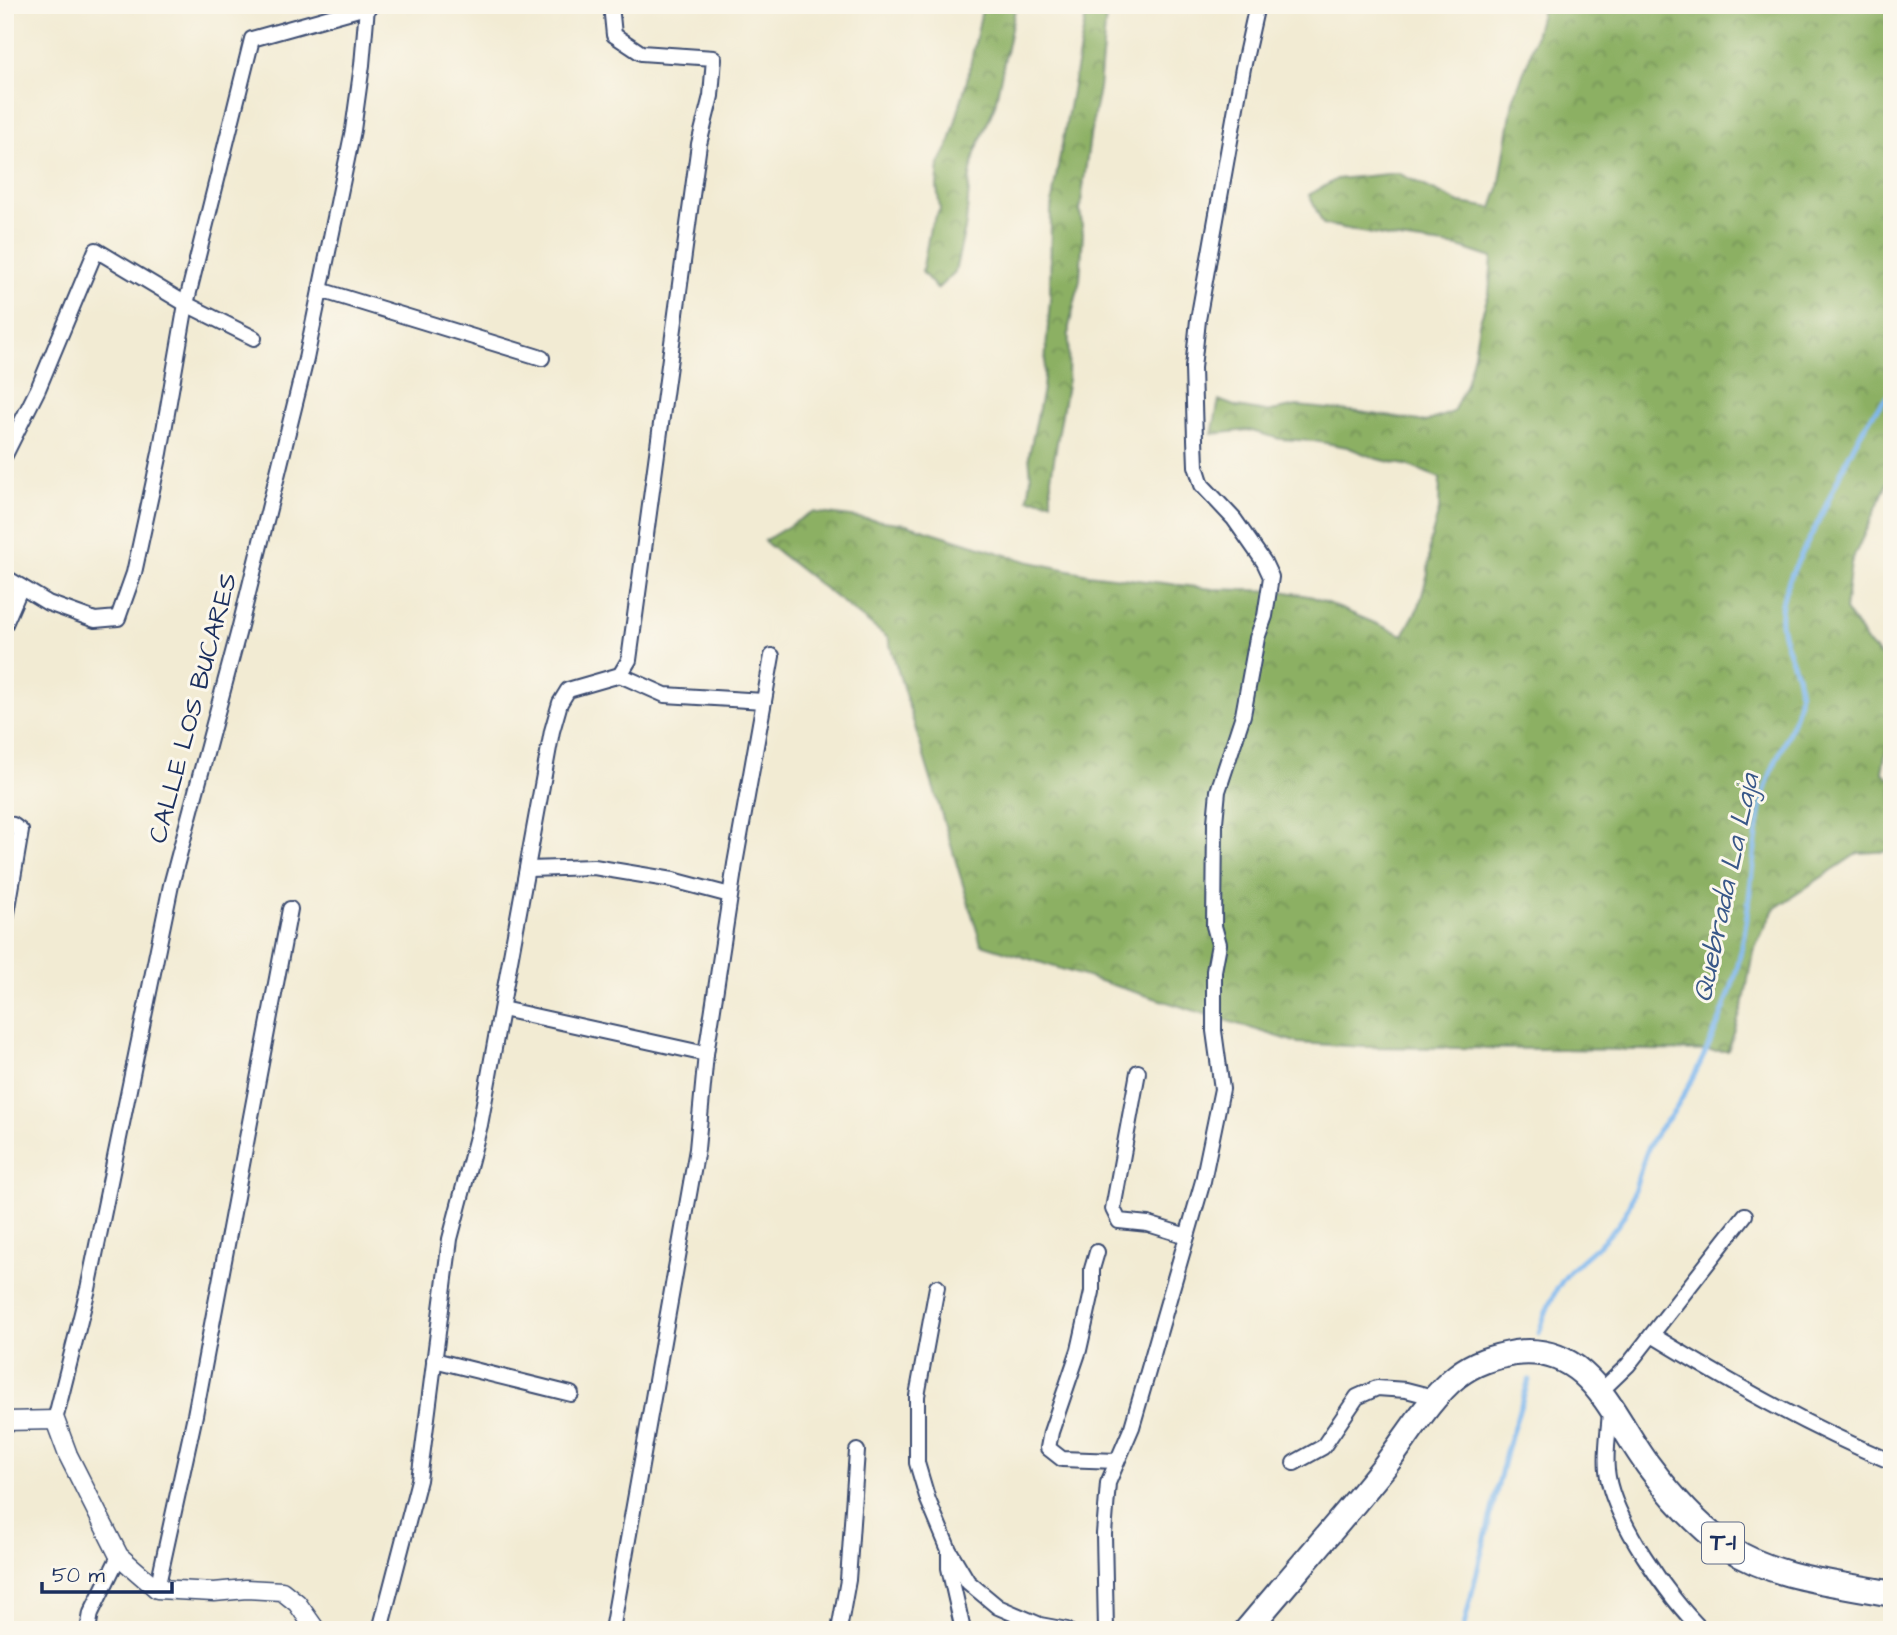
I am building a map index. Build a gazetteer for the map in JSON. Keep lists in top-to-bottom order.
{
  "streets": {
    "highway": ["T-1"],
    "street": ["CALLE LOS BUCARES"]
  },
  "water": ["Quebrada La Laja"],
  "scale_bar": "50 m"
}
